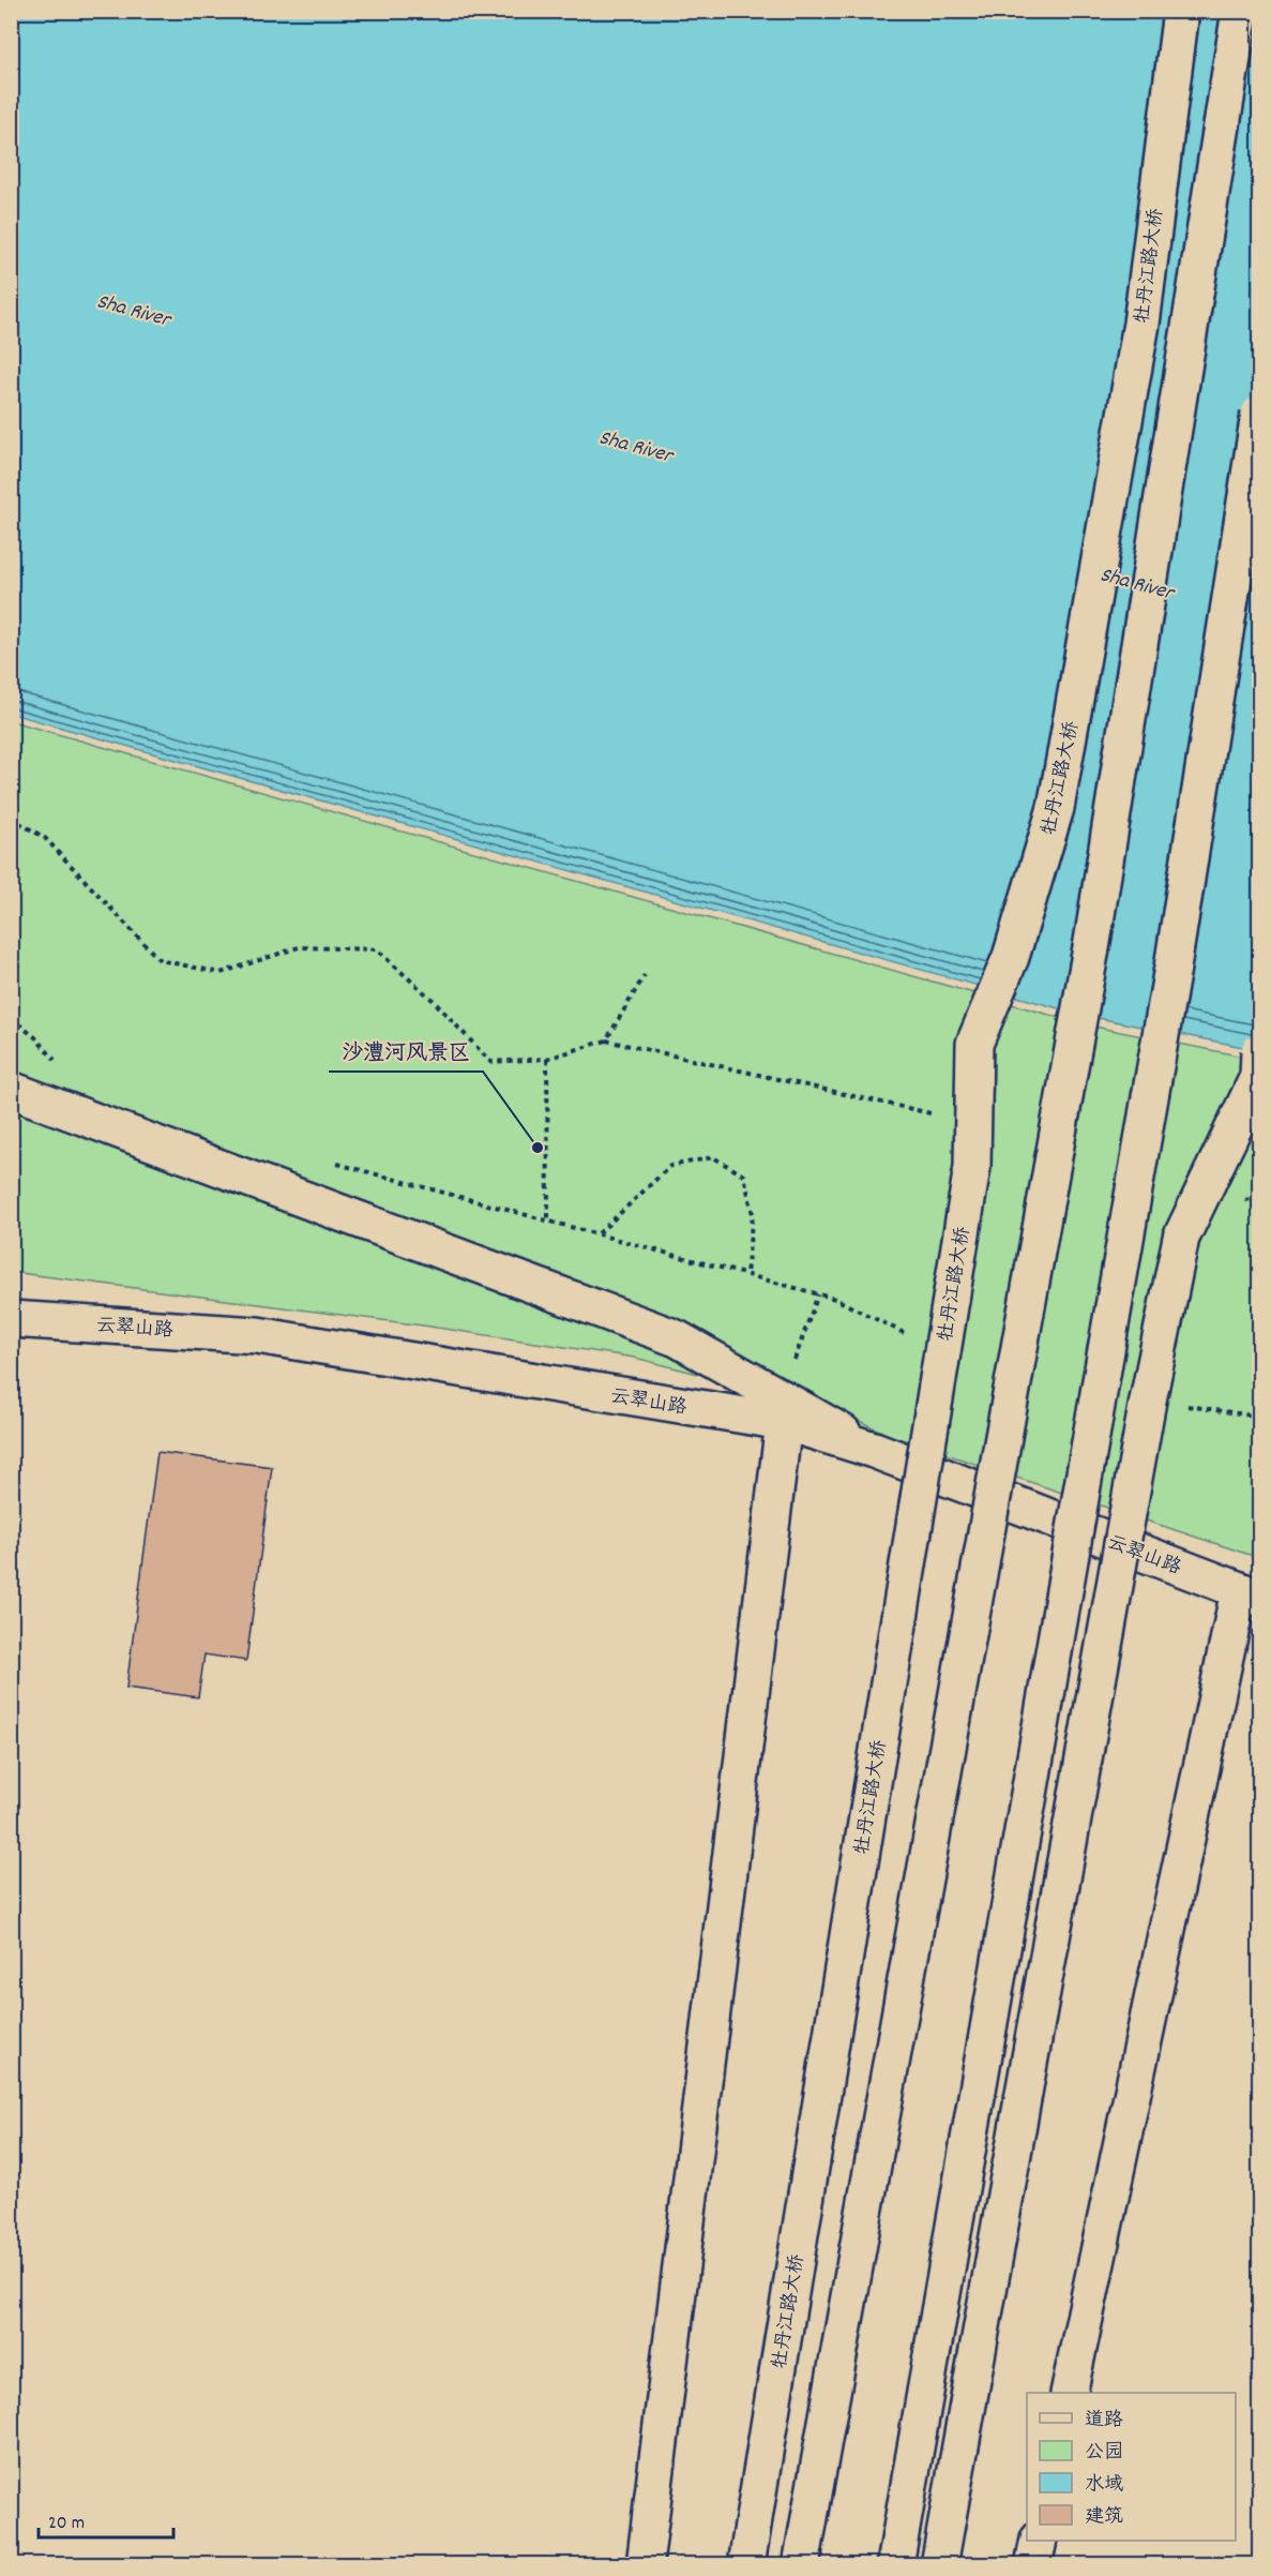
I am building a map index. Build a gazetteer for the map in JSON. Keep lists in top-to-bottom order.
{
  "streets": {
    "street": ["牡丹江路大桥", "云翠山路"]
  },
  "water": ["Sha River"],
  "places": ["沙澧河风景区"],
  "legend": [
    "道路",
    "公园",
    "水域",
    "建筑"
  ],
  "scale_bar": "20 m"
}
